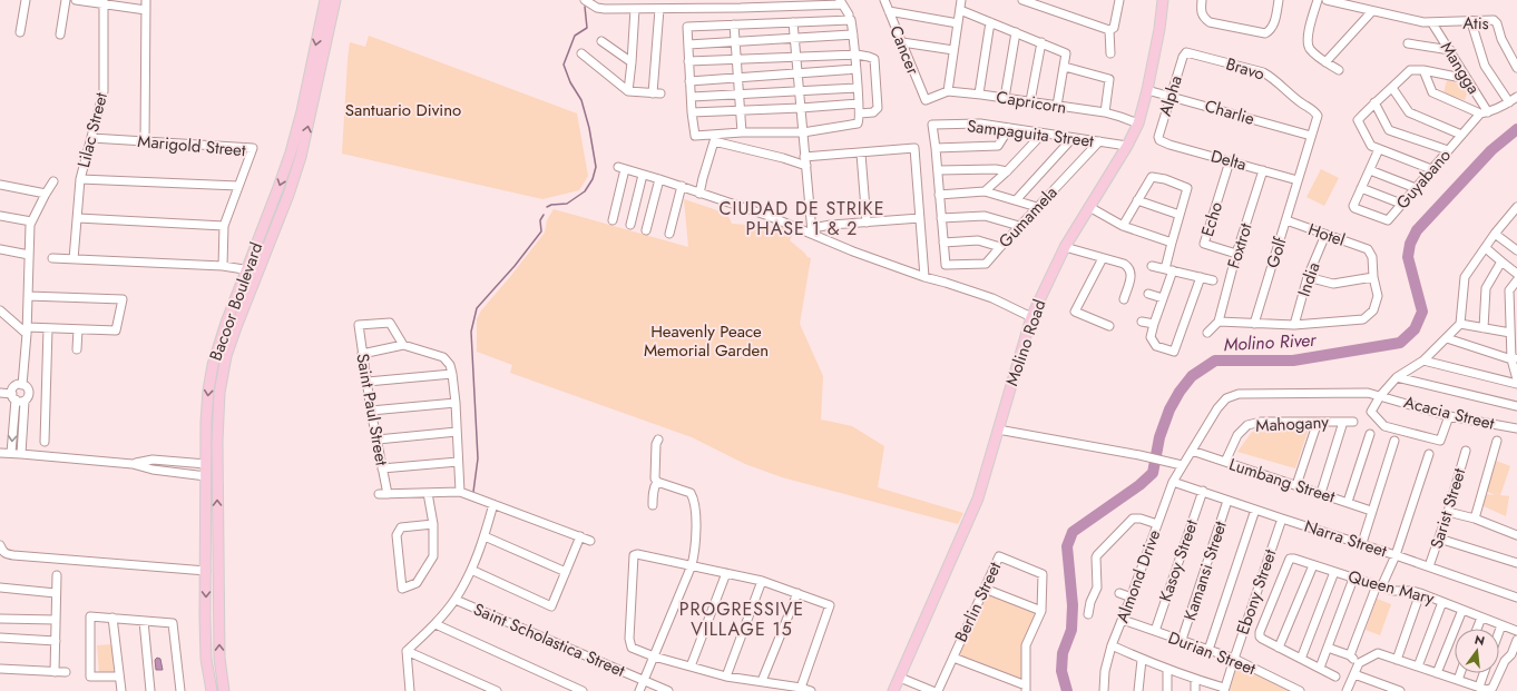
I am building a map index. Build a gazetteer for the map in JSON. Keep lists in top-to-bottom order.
{
  "streets": {
    "main road": ["Bacoor Boulevard", "Molino Road"],
    "street": [
      "Atis",
      "Cancer",
      "Mangga",
      "Bravo",
      "Alpha",
      "Capricorn",
      "Charlie",
      "Lilac Street",
      "Sampaguita Street",
      "Marigold Street",
      "Delta",
      "Guyabano",
      "Gumamela",
      "Echo",
      "Hotel",
      "Foxtrot",
      "Golf",
      "India",
      "Saint Paul Street",
      "Acacia Street",
      "Mahogany",
      "Lumbang Street",
      "Sarist Street",
      "Narra Street",
      "Kasoy Street",
      "Kamansi Street",
      "Almond Drive",
      "Queen Mary",
      "Ebony Street",
      "Berlin Street",
      "Saint Scholastica Street",
      "Durian Street"
    ]
  },
  "crossings": [
    ["Atis", "Mangga"],
    ["Cancer", "Capricorn"],
    ["Mangga", "Guyabano"],
    ["Bravo", "Alpha"],
    ["Bravo", "Golf"],
    ["Alpha", "Charlie"],
    ["Alpha", "Delta"],
    ["Capricorn", "Molino Road"],
    ["Charlie", "Golf"],
    ["Charlie", "Molino Road"],
    ["Lilac Street", "Marigold Street"],
    ["Sampaguita Street", "Gumamela"],
    ["Sampaguita Street", "Molino Road"],
    ["Delta", "Echo"],
    ["Delta", "Foxtrot"],
    ["Delta", "Golf"],
    ["Echo", "Foxtrot"],
    ["Hotel", "Golf"],
    ["Hotel", "India"],
    ["Acacia Street", "Lumbang Street"],
    ["Acacia Street", "Almond Drive"],
    ["Mahogany", "Lumbang Street"],
    ["Lumbang Street", "Almond Drive"],
    ["Sarist Street", "Narra Street"],
    ["Narra Street", "Kasoy Street"],
    ["Narra Street", "Kamansi Street"],
    ["Narra Street", "Almond Drive"],
    ["Narra Street", "Ebony Street"],
    ["Kasoy Street", "Durian Street"],
    ["Kamansi Street", "Durian Street"],
    ["Almond Drive", "Durian Street"],
    ["Ebony Street", "Durian Street"]
  ],
  "districts": ["CIUDAD DE STRIKE PHASE 1 & 2", "PROGRESSIVE VILLAGE 15"],
  "water": ["Molino River"],
  "parks": ["Santuario Divino", "Heavenly Peace Memorial Garden"],
  "north": "top"
}
